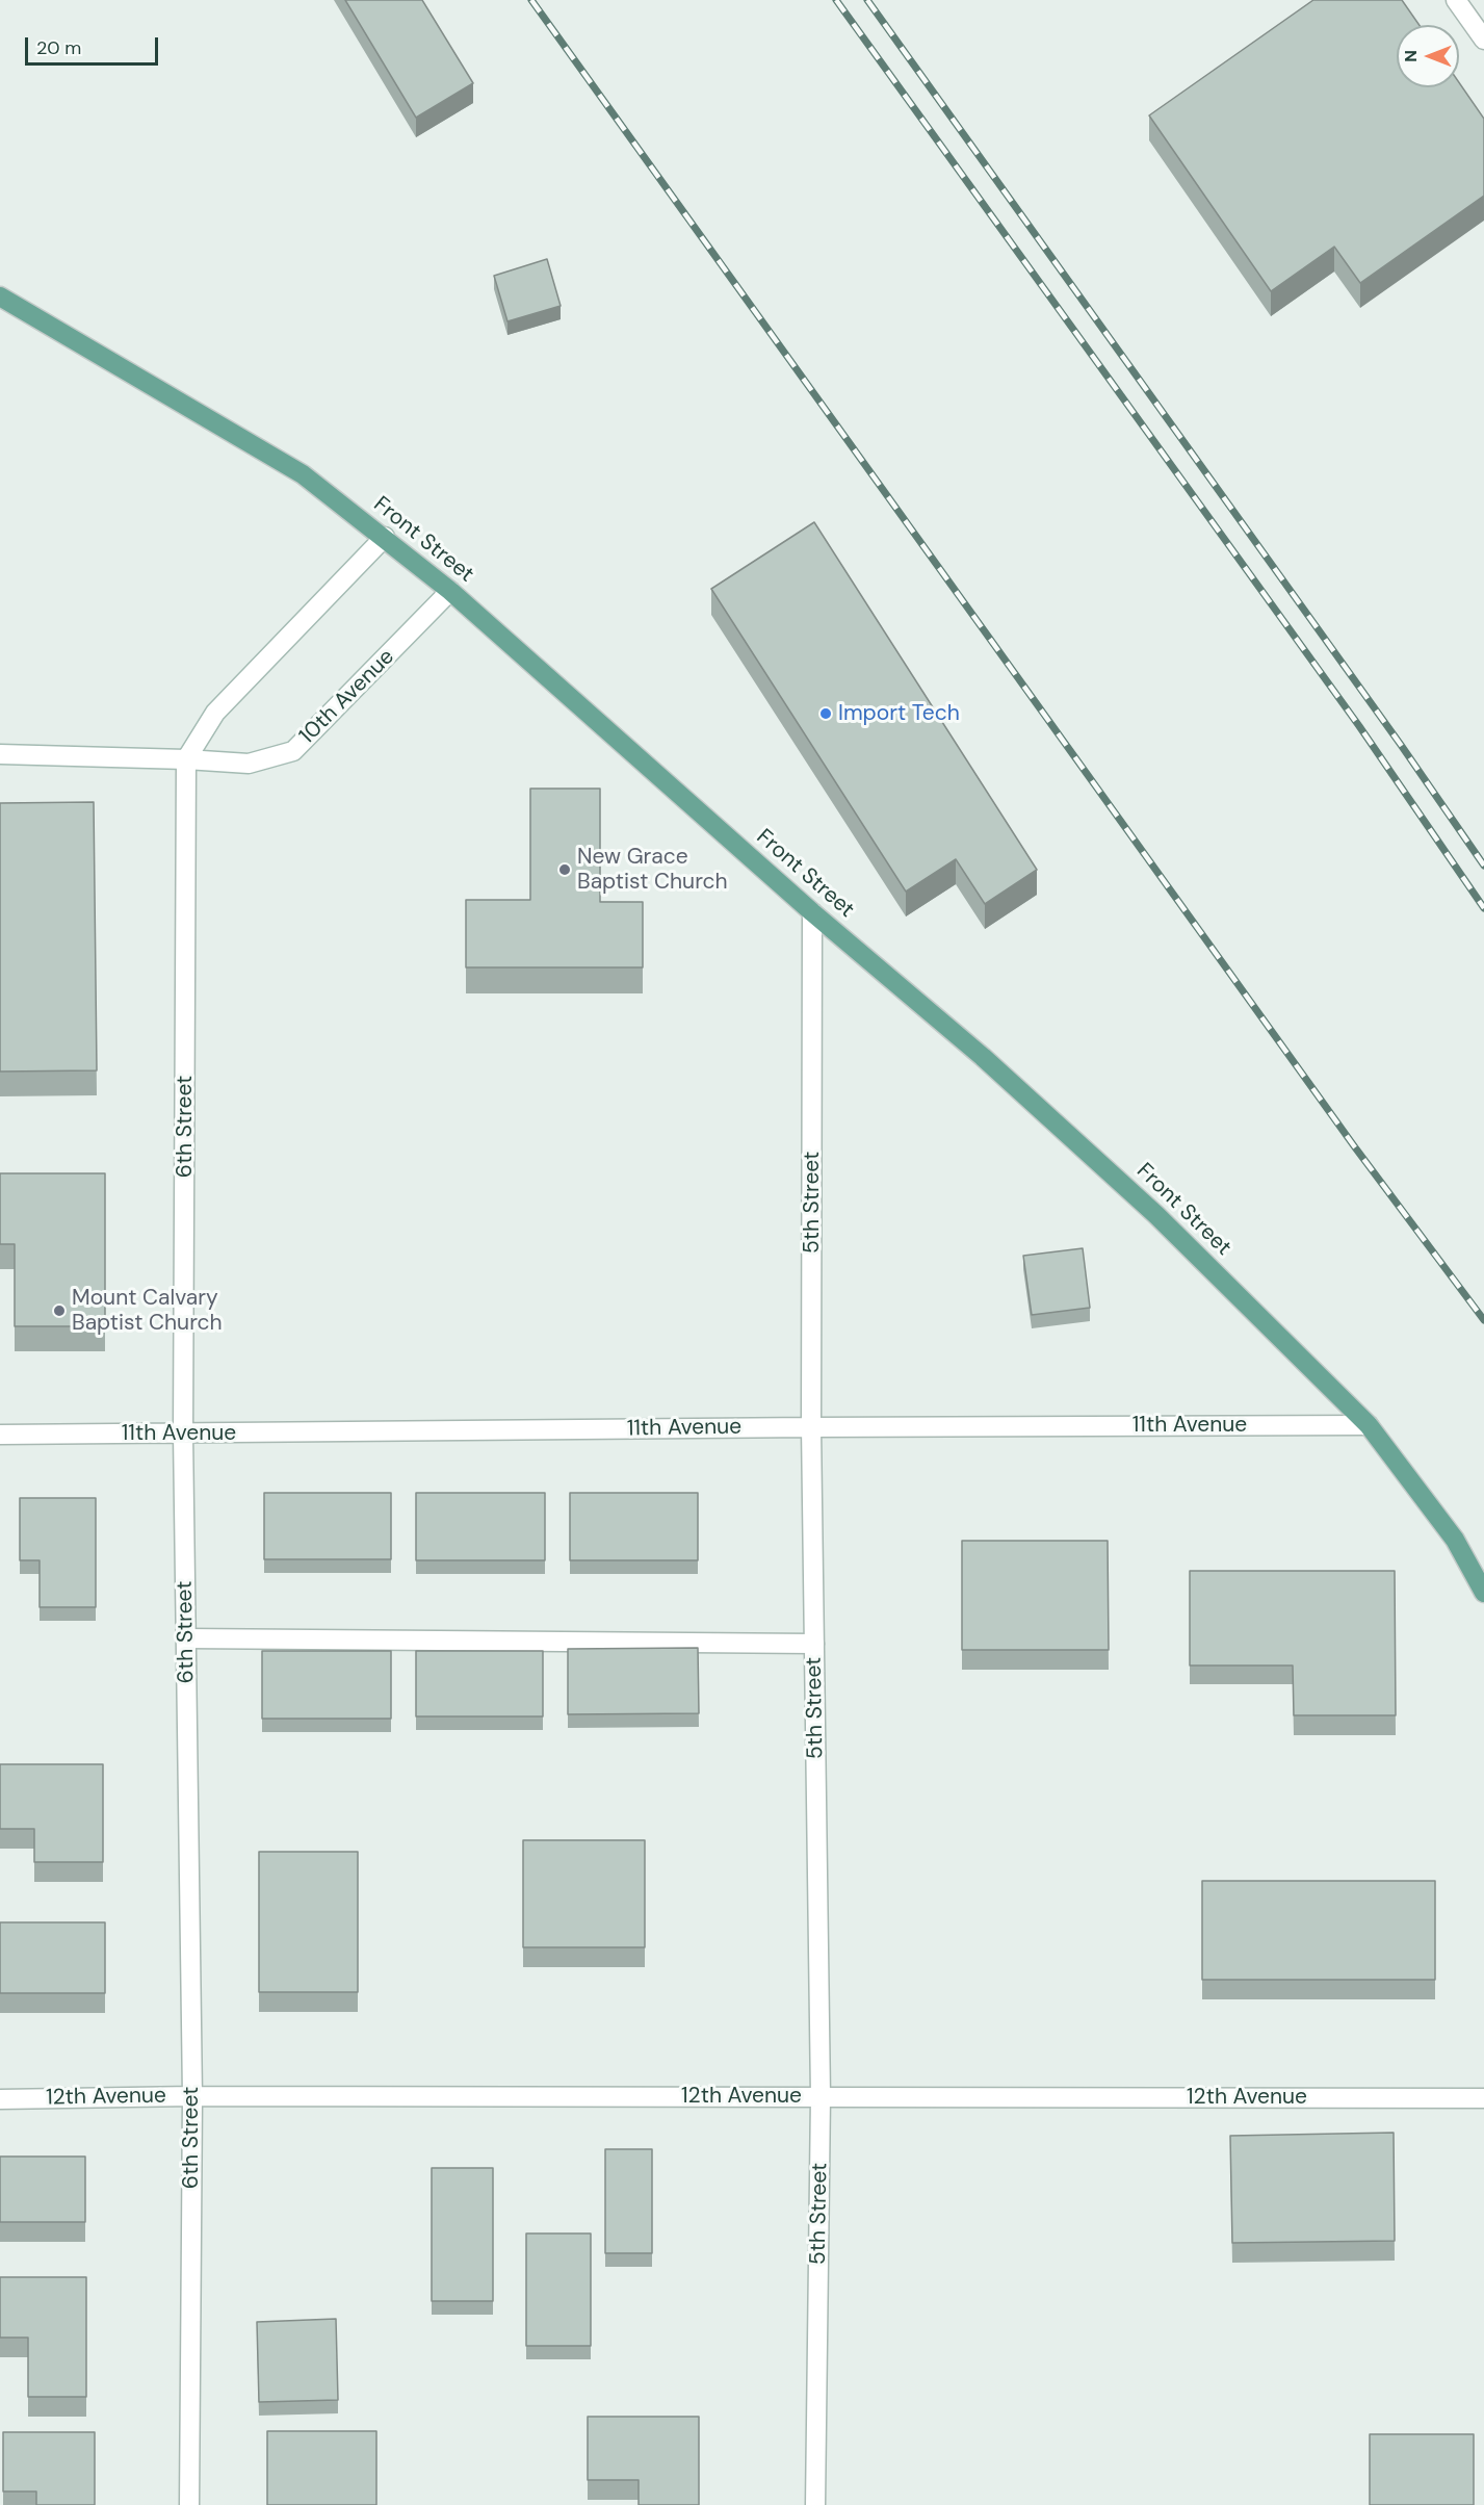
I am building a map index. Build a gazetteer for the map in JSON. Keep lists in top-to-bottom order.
{
  "streets": {
    "main road": ["Front Street"],
    "street": [
      "10th Avenue",
      "6th Street",
      "5th Street",
      "11th Avenue",
      "12th Avenue"
    ]
  },
  "crossings": [
    ["Front Street", "10th Avenue"],
    ["Front Street", "5th Street"],
    ["Front Street", "11th Avenue"],
    ["10th Avenue", "6th Street"],
    ["6th Street", "11th Avenue"],
    ["6th Street", "12th Avenue"],
    ["5th Street", "11th Avenue"],
    ["5th Street", "12th Avenue"]
  ],
  "places": ["Import Tech", "New Grace Baptist Church", "Mount Calvary Baptist Church"],
  "scale_bar": "20 m",
  "north": "left"
}
